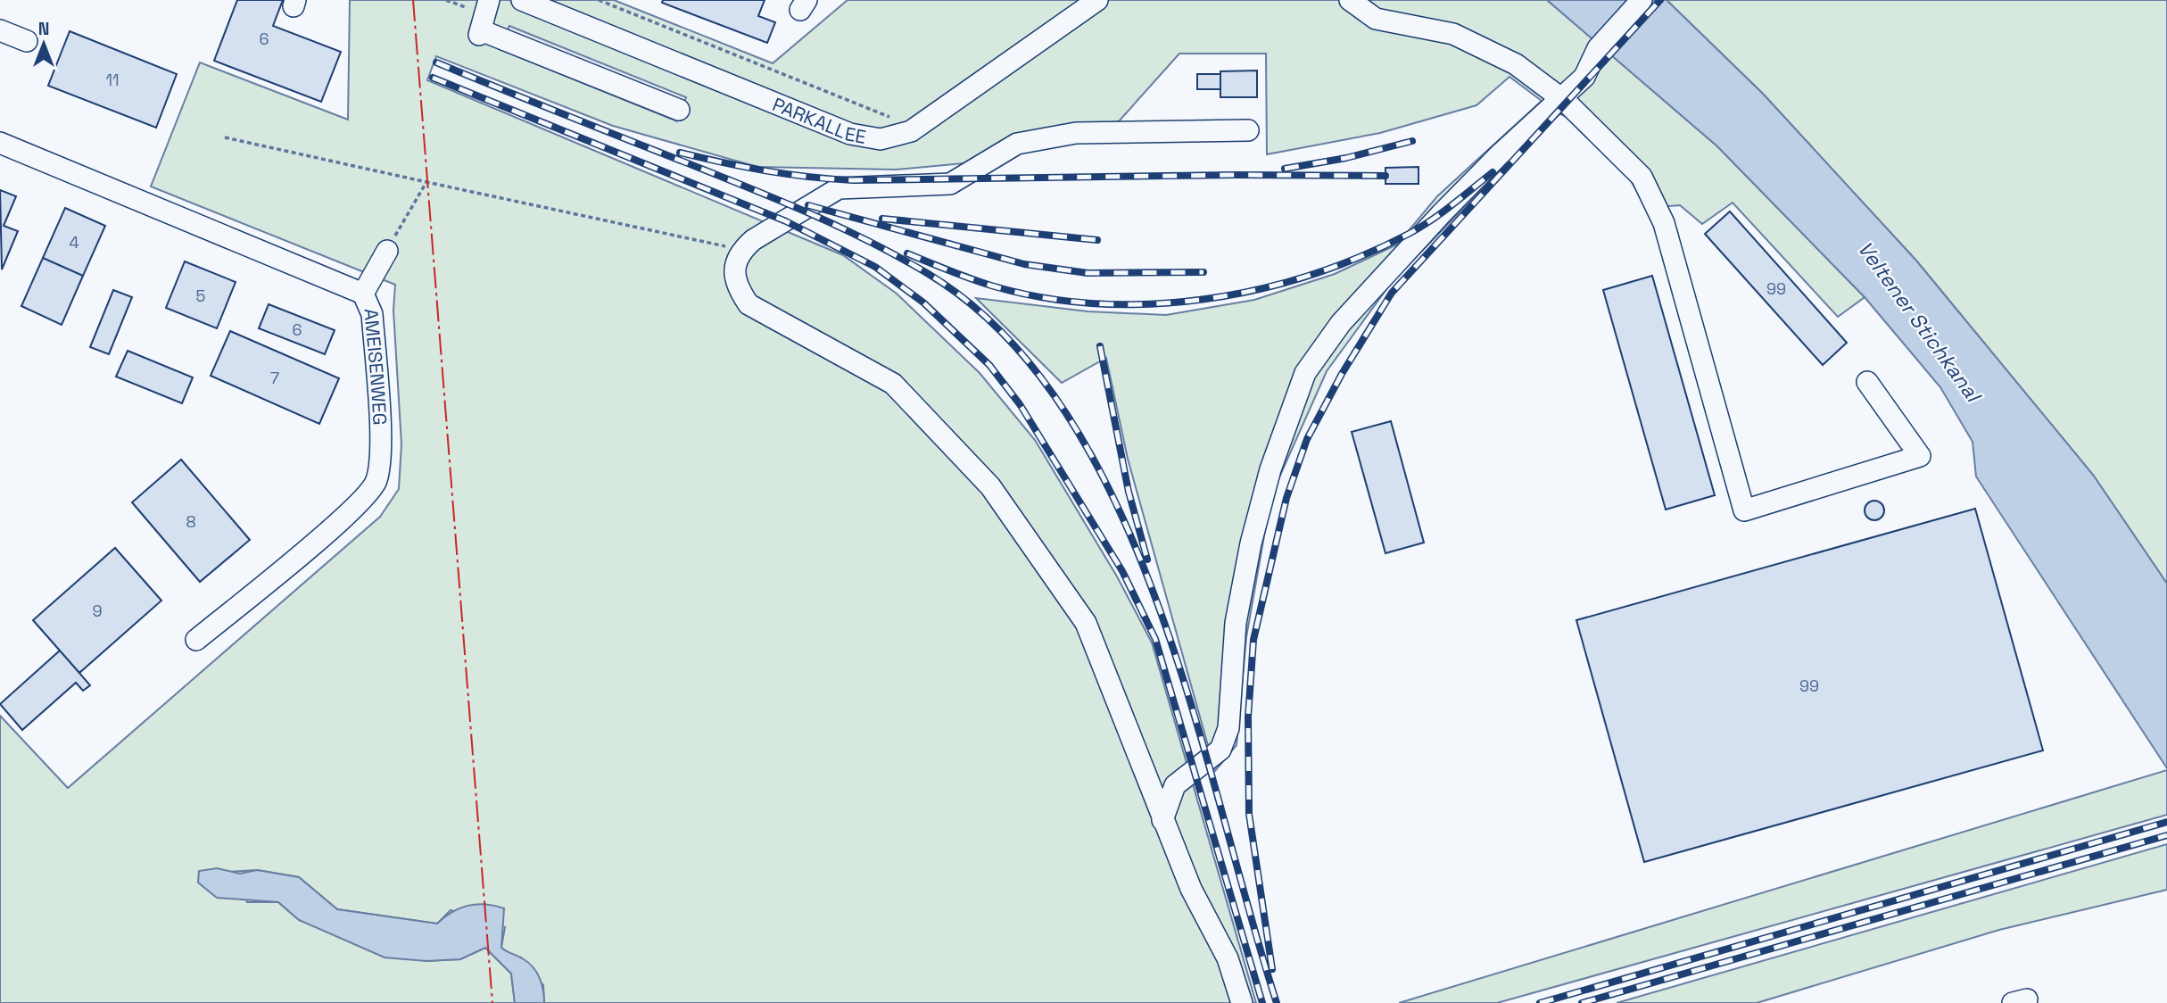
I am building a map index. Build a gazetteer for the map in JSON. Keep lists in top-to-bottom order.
{
  "streets": {
    "street": ["PARKALLEE", "AMEISENWEG"]
  },
  "water": ["Veltener Stichkanal"],
  "house_numbers": [
    "6",
    "11",
    "4",
    "99",
    "5",
    "6",
    "7",
    "8",
    "9",
    "99"
  ],
  "north": "top"
}
